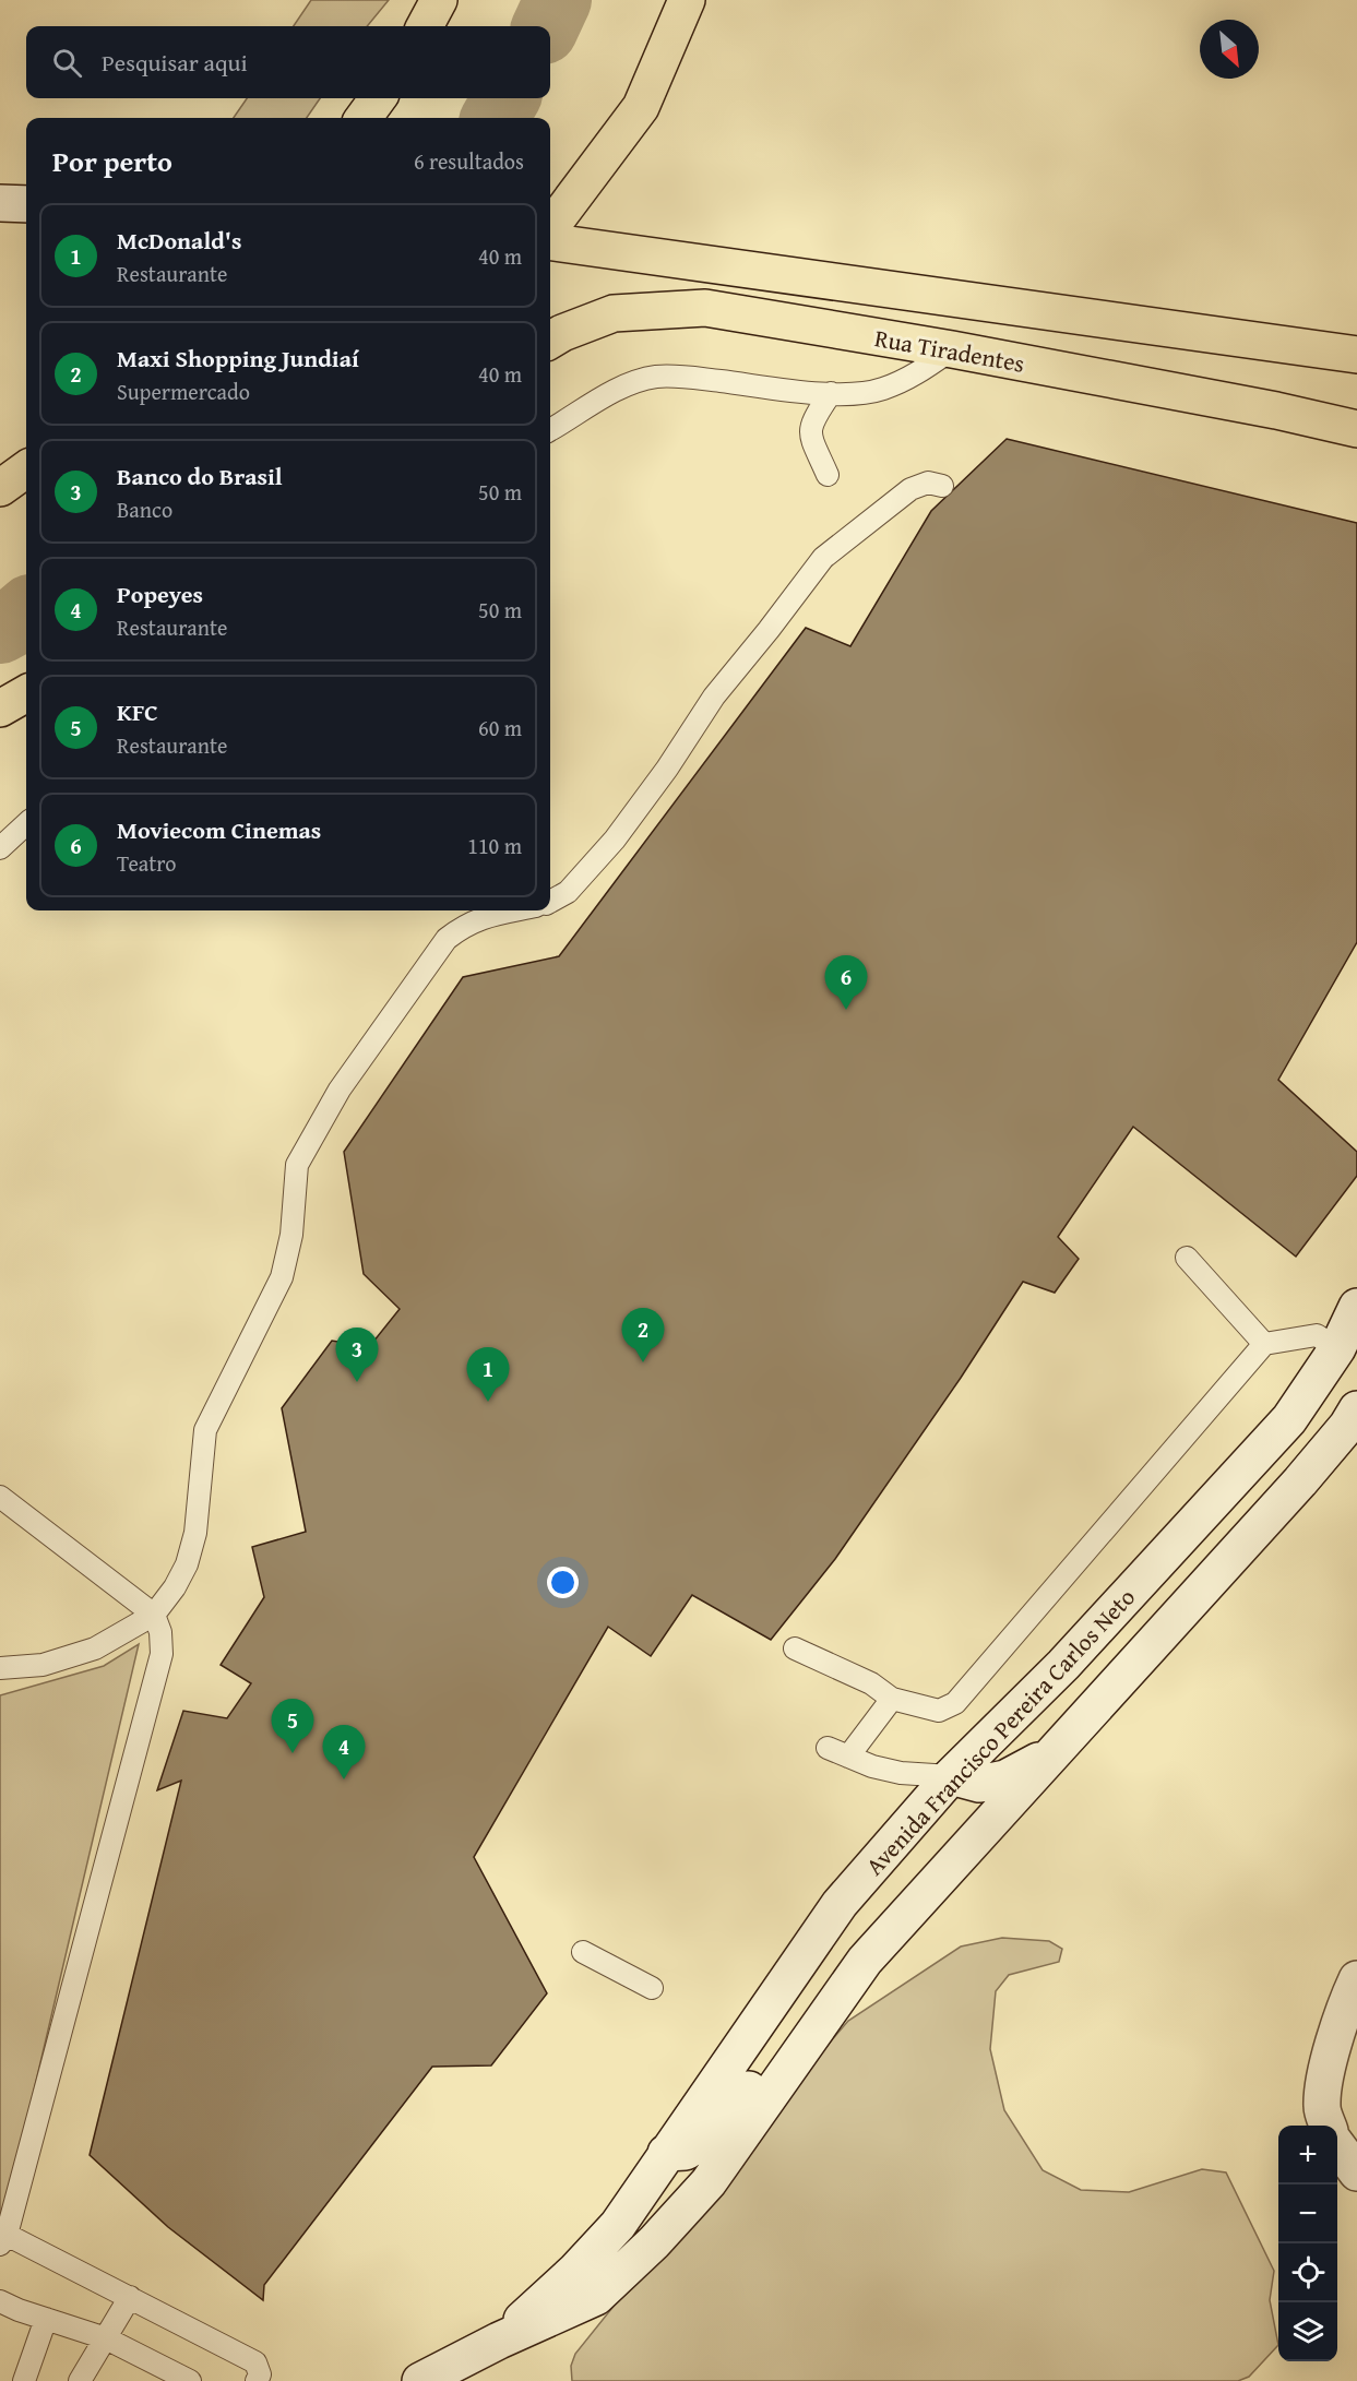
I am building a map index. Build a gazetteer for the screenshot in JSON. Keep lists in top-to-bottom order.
{
  "streets": {
    "main road": ["Rua Tiradentes"],
    "street": ["Avenida Francisco Pereira Carlos Neto"]
  },
  "north": "bottom right",
  "page": {
    "search": "Pesquisar aqui",
    "heading": ["Por perto", "6 resultados"],
    "list": [
      {
        "mark": "1",
        "name": "McDonald's",
        "note": "Restaurante",
        "value": "40 m"
      },
      {
        "mark": "2",
        "name": "Maxi Shopping Jundiaí",
        "note": "Supermercado",
        "value": "40 m"
      },
      {
        "mark": "3",
        "name": "Banco do Brasil",
        "note": "Banco",
        "value": "50 m"
      },
      {
        "mark": "4",
        "name": "Popeyes",
        "note": "Restaurante",
        "value": "50 m"
      },
      {
        "mark": "5",
        "name": "KFC",
        "note": "Restaurante",
        "value": "60 m"
      },
      {
        "mark": "6",
        "name": "Moviecom Cinemas",
        "note": "Teatro",
        "value": "110 m"
      }
    ],
    "pins": [
      "6",
      "2",
      "3",
      "1",
      "5",
      "4"
    ],
    "map_buttons": ["+", "−"]
  }
}
